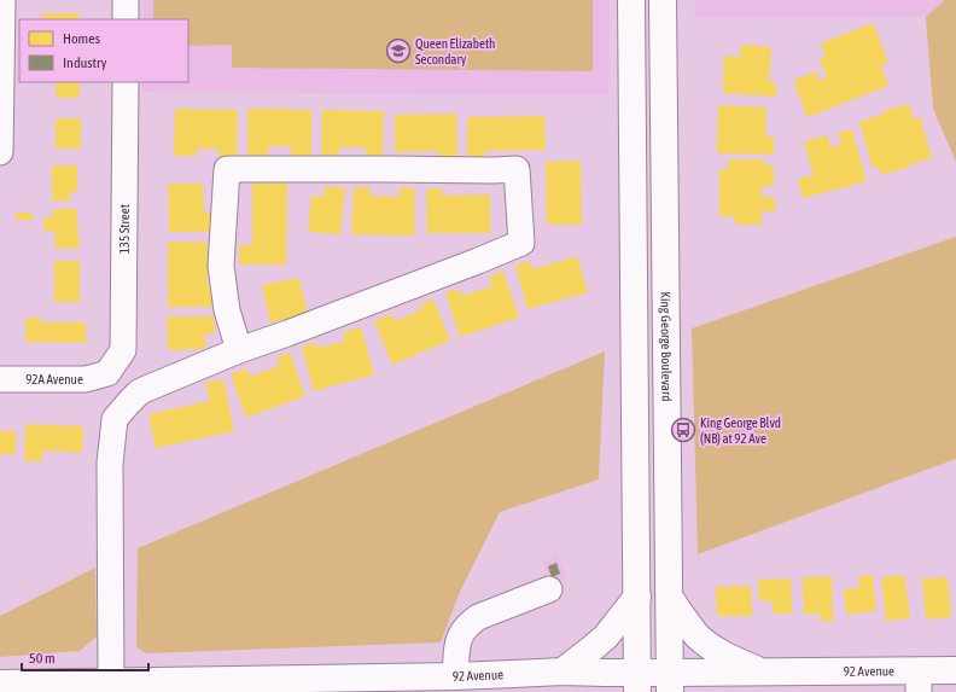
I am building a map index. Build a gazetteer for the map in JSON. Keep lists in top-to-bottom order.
{
  "streets": {
    "main road": ["King George Boulevard", "92 Avenue"],
    "street": ["135 Street", "92A Avenue"]
  },
  "crossings": [
    ["135 Street", "92A Avenue"],
    ["King George Boulevard", "92 Avenue"]
  ],
  "places": {
    "school or university": ["Queen Elizabeth Secondary"],
    "bus stop": ["King George Blvd (NB) at 92 Ave"]
  },
  "legend": ["Homes", "Industry"],
  "scale_bar": "50 m"
}
